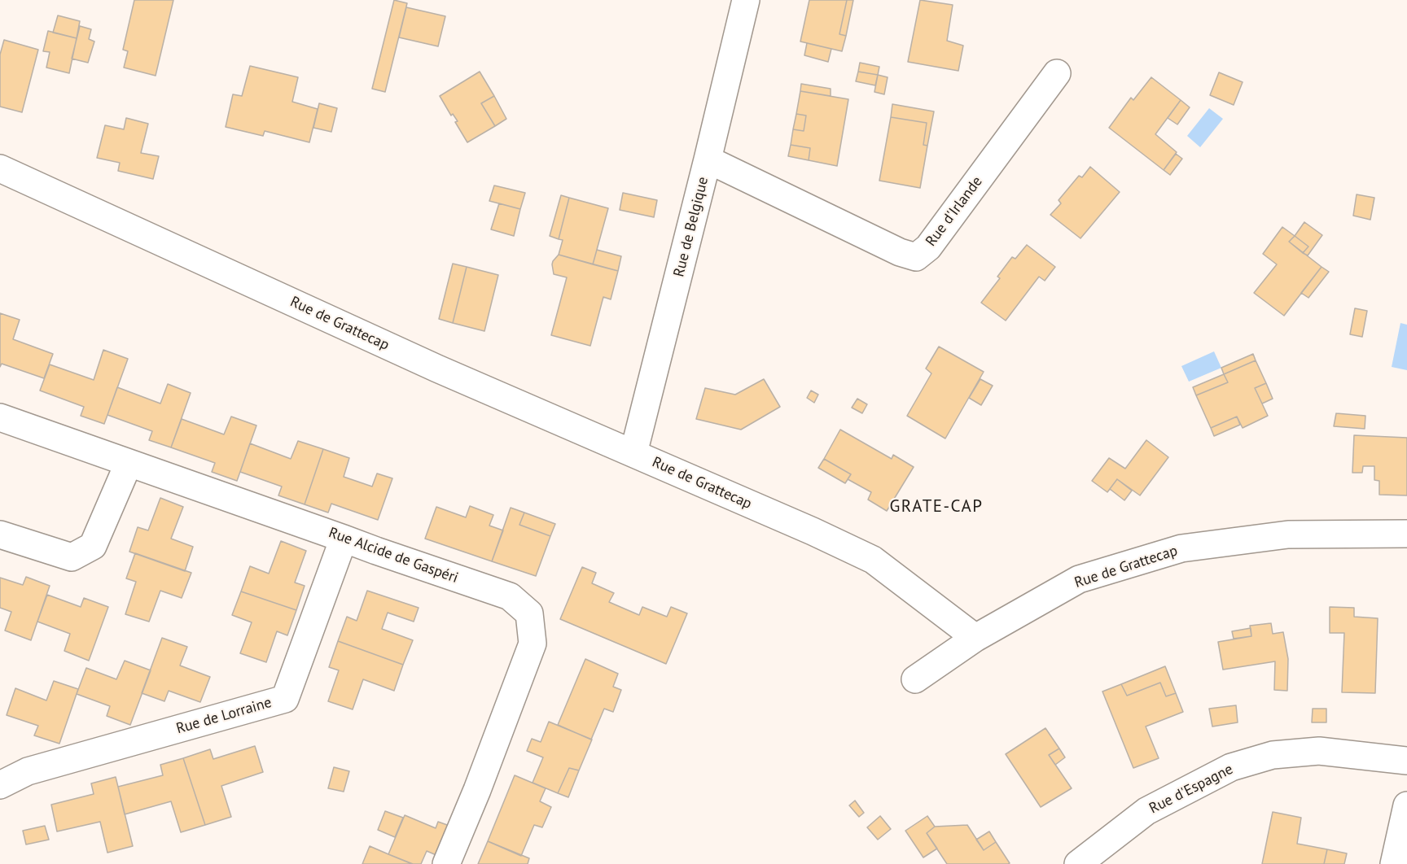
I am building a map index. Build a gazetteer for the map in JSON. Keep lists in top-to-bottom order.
{
  "streets": {
    "street": [
      "Rue d'Irlande",
      "Rue de Belgique",
      "Rue de Grattecap",
      "Rue Alcide de Gaspéri",
      "Rue de Lorraine",
      "Rue d'Espagne"
    ]
  },
  "crossings": [
    ["Rue d'Irlande", "Rue de Belgique"],
    ["Rue de Belgique", "Rue de Grattecap"],
    ["Rue Alcide de Gaspéri", "Rue de Lorraine"]
  ],
  "districts": ["GRATE-CAP"]
}
